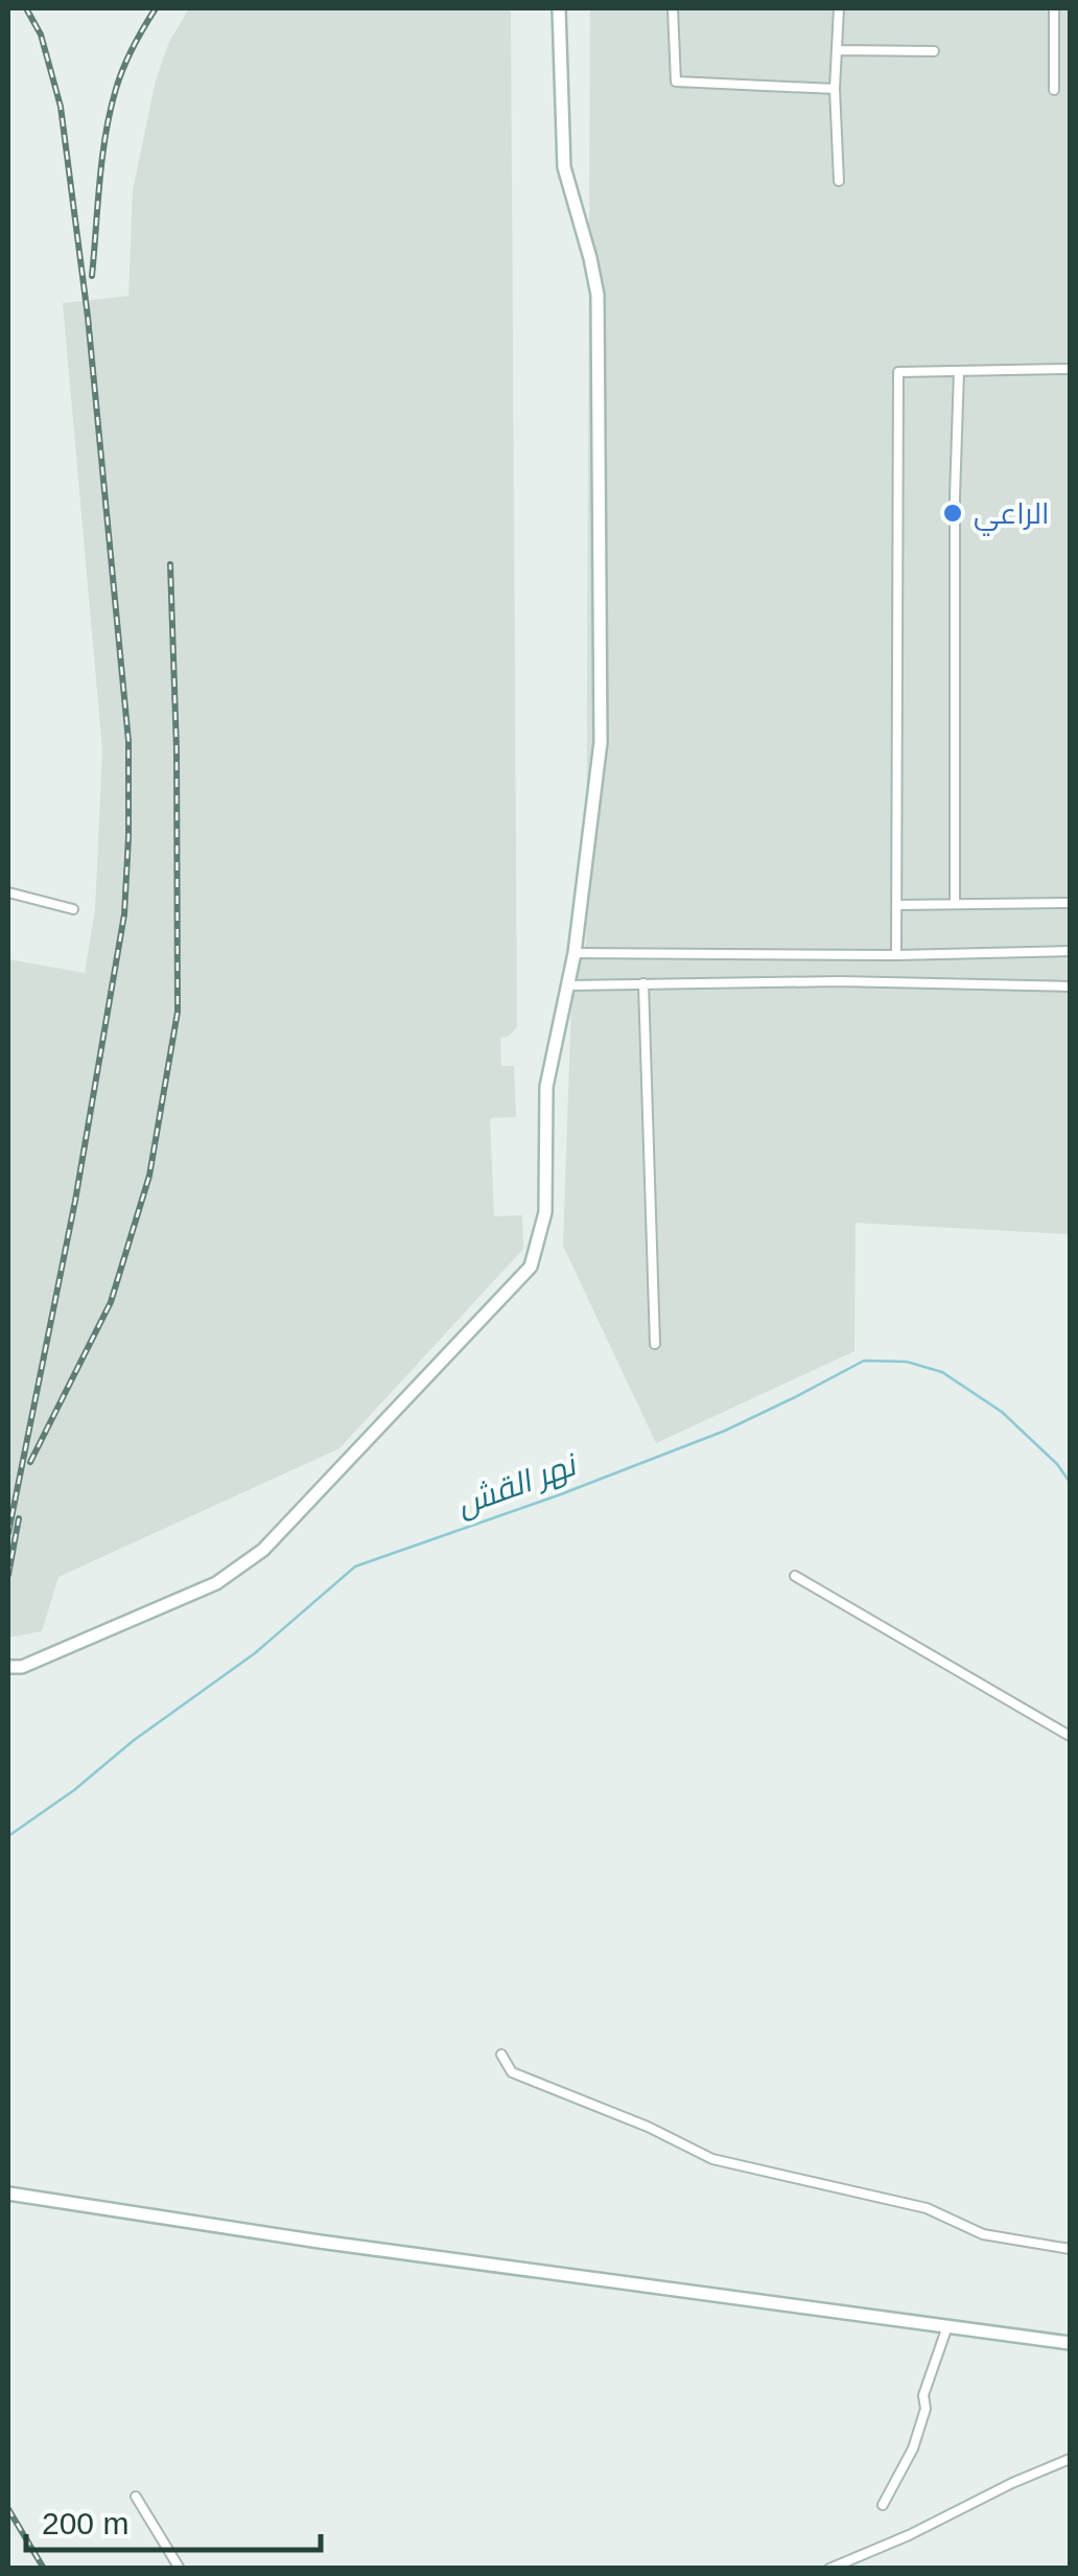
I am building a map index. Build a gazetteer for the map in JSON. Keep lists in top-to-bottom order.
{
  "water": ["نهر القش"],
  "places": ["الراعي"],
  "scale_bar": "200 m"
}
